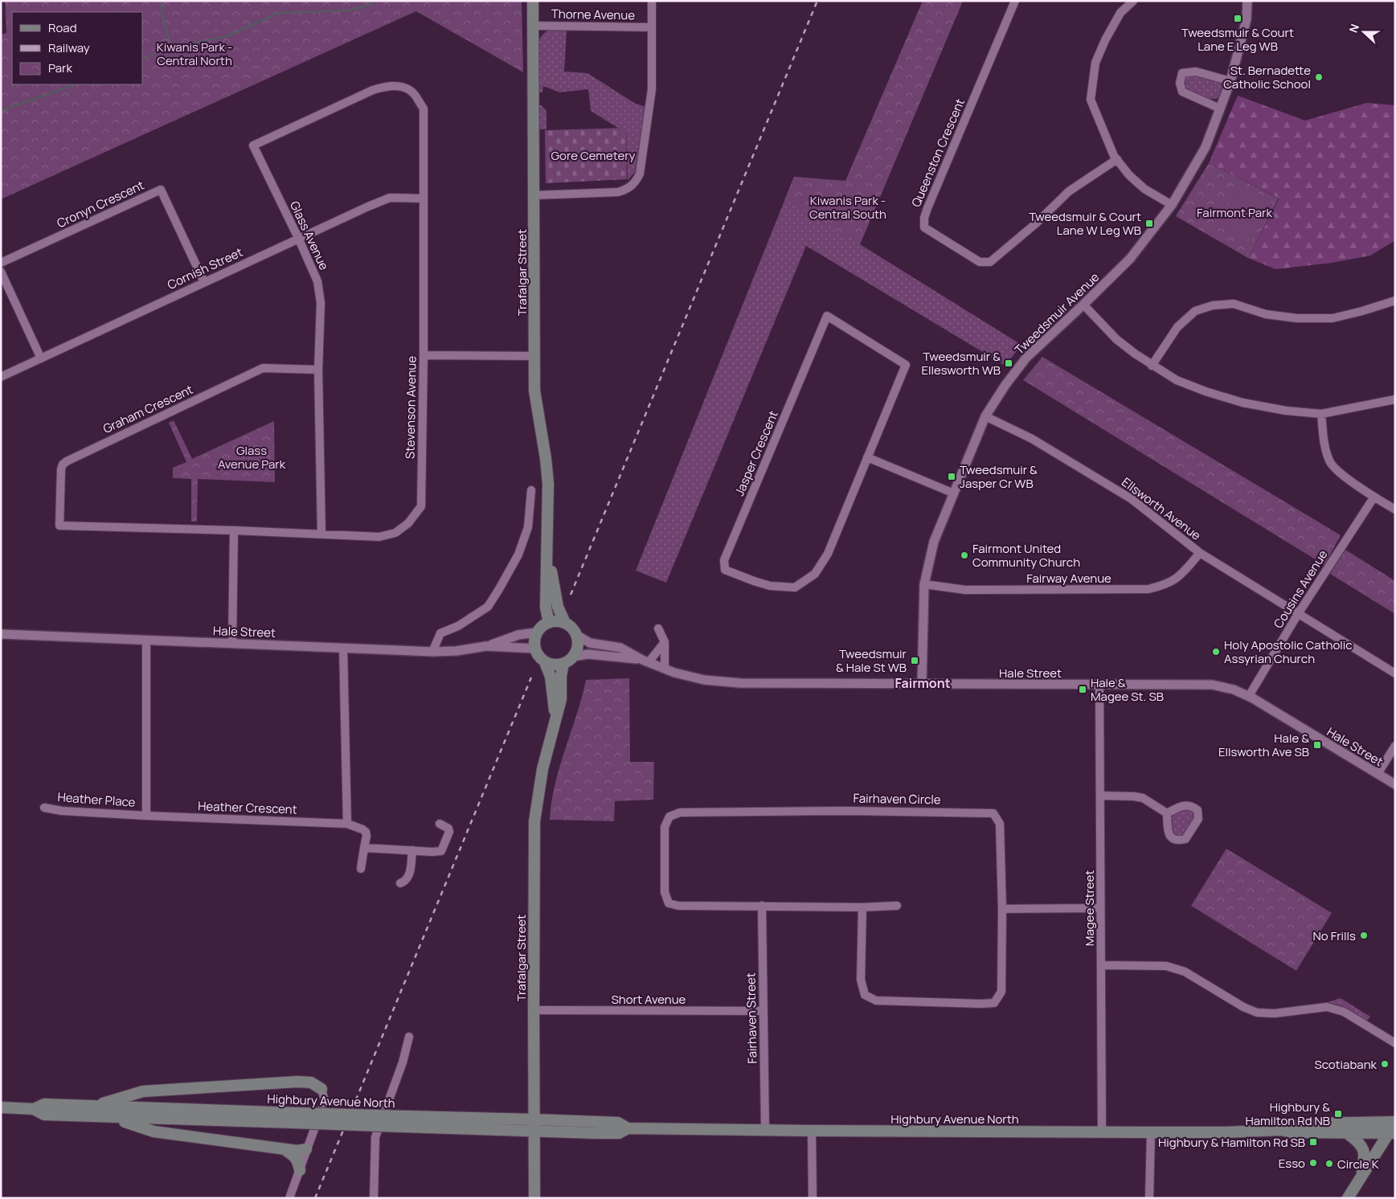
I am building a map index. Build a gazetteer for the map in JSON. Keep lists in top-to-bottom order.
{
  "streets": {
    "main road": ["Trafalgar Street", "Highbury Avenue North"],
    "street": [
      "Thorne Avenue",
      "Queenston Crescent",
      "Cronyn Crescent",
      "Glass Avenue",
      "Cornish Street",
      "Tweedsmuir Avenue",
      "Stevenson Avenue",
      "Graham Crescent",
      "Jasper Crescent",
      "Ellsworth Avenue",
      "Fairway Avenue",
      "Cousins Avenue",
      "Hale Street",
      "Fairhaven Circle",
      "Heather Place",
      "Heather Crescent",
      "Magee Street",
      "Short Avenue",
      "Fairhaven Street"
    ]
  },
  "crossings": [
    ["Thorne Avenue", "Trafalgar Street"],
    ["Cronyn Crescent", "Cornish Street"],
    ["Glass Avenue", "Cornish Street"],
    ["Glass Avenue", "Stevenson Avenue"],
    ["Glass Avenue", "Graham Crescent"],
    ["Cornish Street", "Stevenson Avenue"],
    ["Trafalgar Street", "Stevenson Avenue"],
    ["Trafalgar Street", "Hale Street"],
    ["Trafalgar Street", "Short Avenue"],
    ["Trafalgar Street", "Highbury Avenue North"],
    ["Tweedsmuir Avenue", "Ellsworth Avenue"],
    ["Tweedsmuir Avenue", "Fairway Avenue"],
    ["Tweedsmuir Avenue", "Hale Street"],
    ["Stevenson Avenue", "Graham Crescent"],
    ["Ellsworth Avenue", "Fairway Avenue"],
    ["Ellsworth Avenue", "Cousins Avenue"],
    ["Cousins Avenue", "Hale Street"],
    ["Hale Street", "Magee Street"],
    ["Fairhaven Circle", "Fairhaven Street"],
    ["Heather Place", "Heather Crescent"],
    ["Magee Street", "Highbury Avenue North"],
    ["Short Avenue", "Fairhaven Street"],
    ["Fairhaven Street", "Highbury Avenue North"]
  ],
  "districts": ["Fairmont"],
  "parks": [
    "Kiwanis Park - Central North",
    "Gore Cemetery",
    "Kiwanis Park - Central South",
    "Fairmont Park",
    "Glass Avenue Park"
  ],
  "places": {
    "transit": [
      "Tweedsmuir & Court Lane E Leg WB",
      "Tweedsmuir & Court Lane W Leg WB",
      "Tweedsmuir & Ellesworth WB",
      "Tweedsmuir & Jasper Cr WB",
      "Tweedsmuir & Hale St WB",
      "Hale & Magee St. SB",
      "Hale & Ellsworth Ave SB",
      "Highbury & Hamilton Rd NB",
      "Highbury & Hamilton Rd SB"
    ],
    "other": [
      "St. Bernadette Catholic School",
      "Fairmont United Community Church",
      "Holy Apostolic Catholic Assyrian Church",
      "No Frills",
      "Scotiabank",
      "Esso",
      "Circle K"
    ]
  },
  "legend": ["Road", "Railway", "Park"],
  "north": "left"
}
